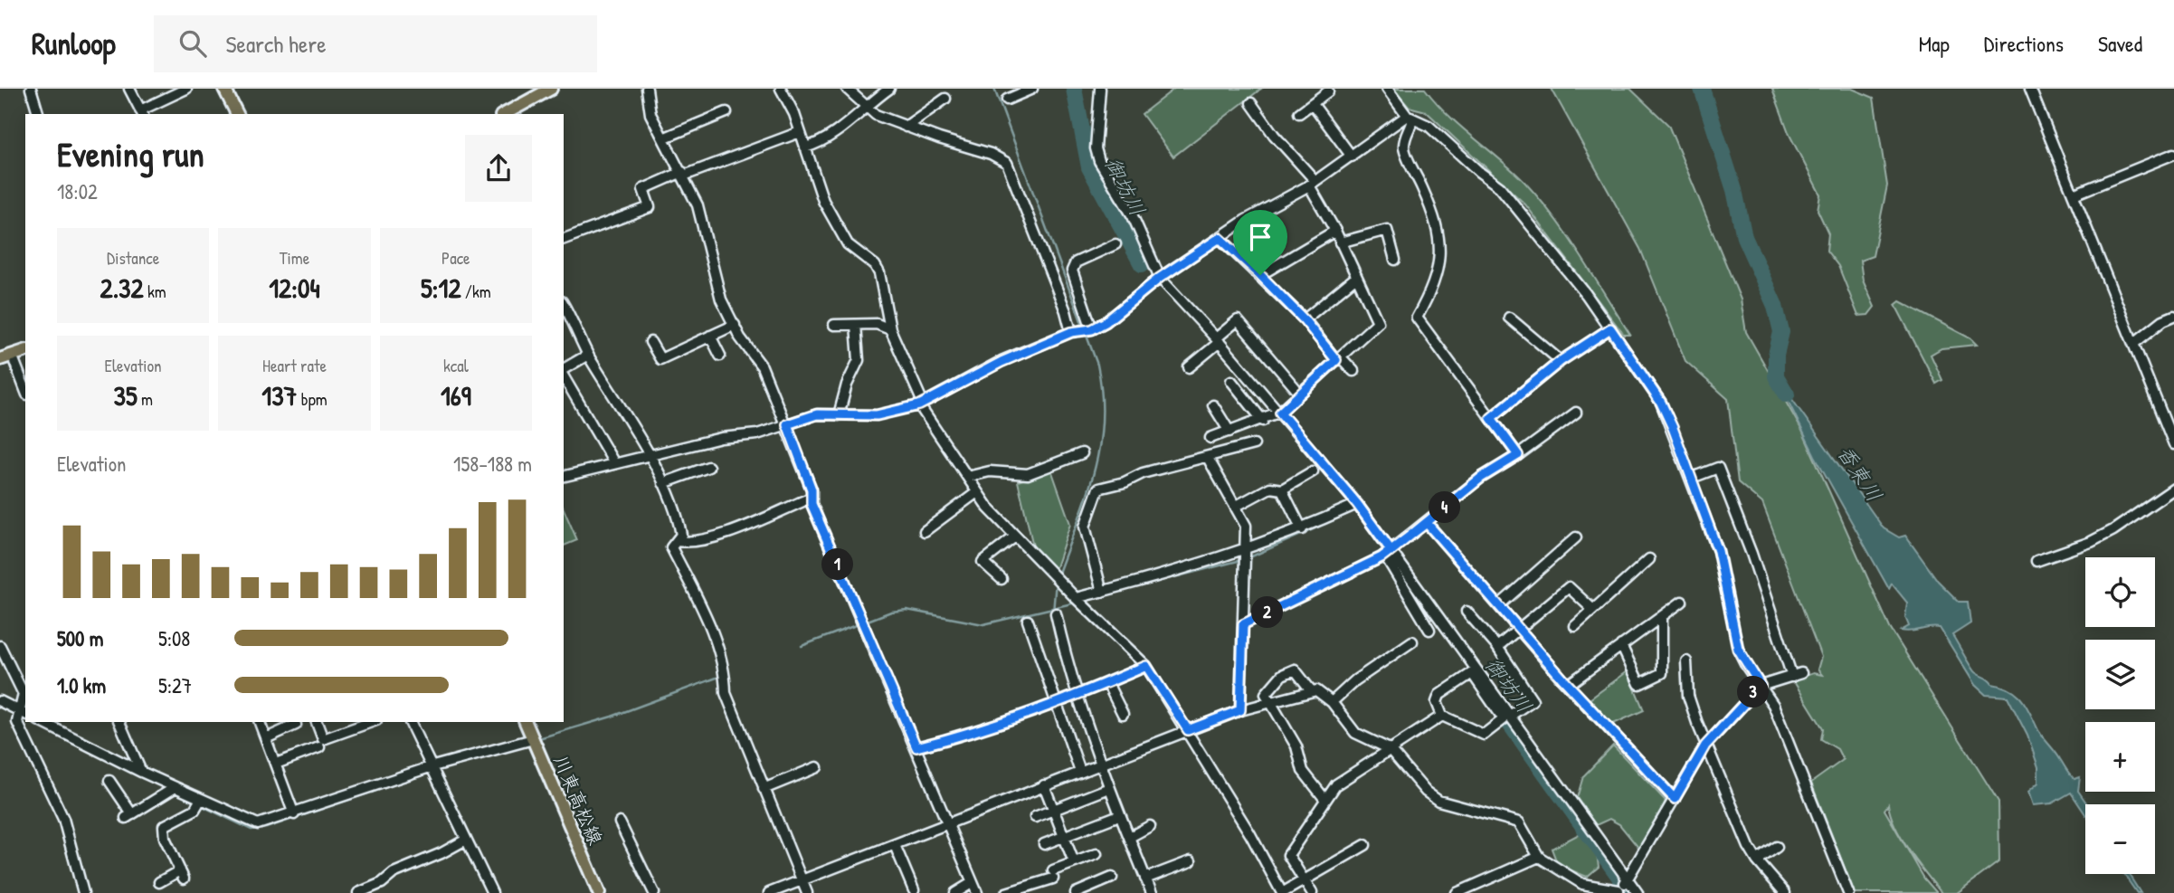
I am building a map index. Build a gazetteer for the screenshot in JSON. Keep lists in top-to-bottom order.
{
  "streets": {
    "main road": ["川東高松線"]
  },
  "water": ["御坊川", "香東川"],
  "page": {
    "header": "Runloop",
    "search": "Search here",
    "nav": ["Map", "Directions", "Saved"],
    "heading": ["Evening run", "18:02"],
    "stats": [
      ["Distance", "2.32 km"],
      ["Time", "12:04"],
      ["Pace", "5:12 /km"],
      ["Elevation", "35 m"],
      ["Heart rate", "137 bpm"],
      ["kcal", "169"]
    ],
    "chart": ["Elevation", "158–188 m"],
    "pins": [
      "4",
      "1",
      "2",
      "3"
    ],
    "map_buttons": ["+", "−"],
    "list": [
      {
        "name": "500 m",
        "note": "5:08"
      },
      {
        "name": "1.0 km",
        "note": "5:27"
      }
    ]
  }
}
